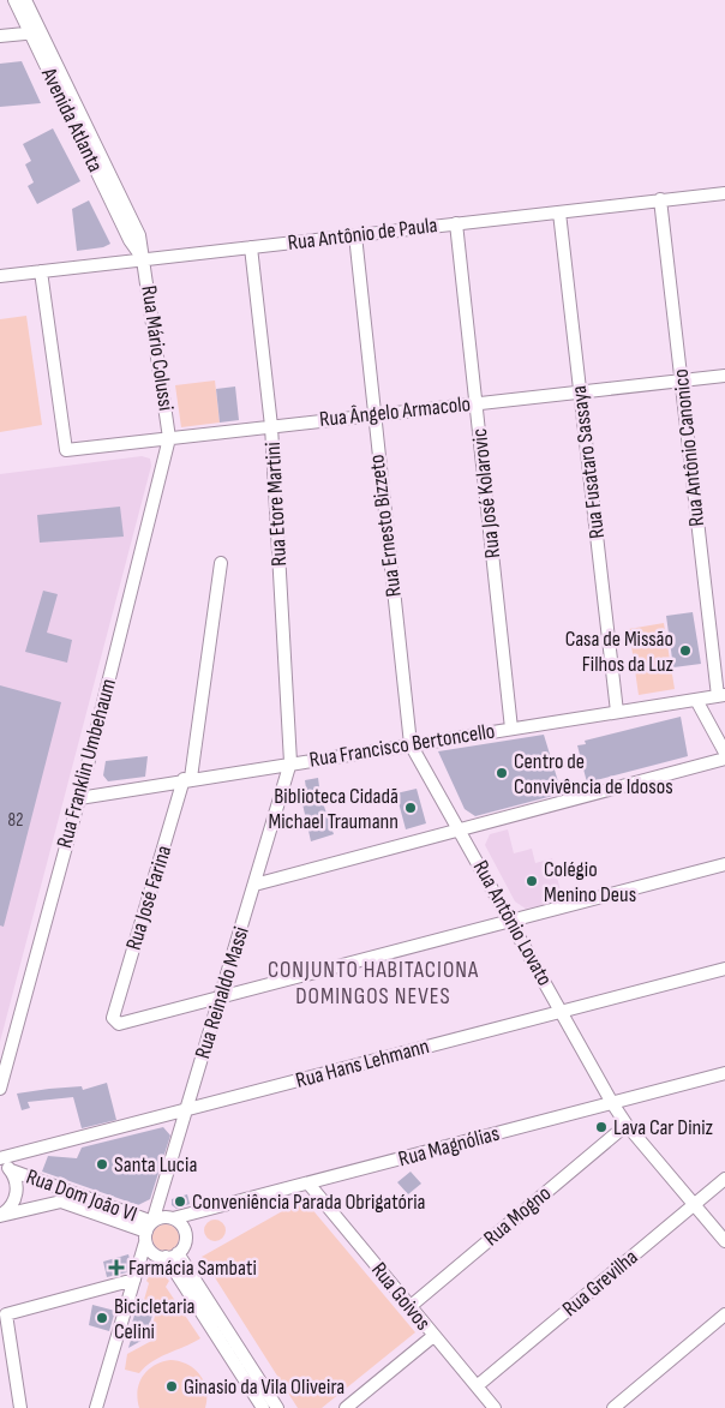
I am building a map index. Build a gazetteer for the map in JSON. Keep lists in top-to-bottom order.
{
  "streets": {
    "street": [
      "Avenida Atlanta",
      "Rua Antônio de Paula",
      "Rua Mário Colussi",
      "Rua Ângelo Armacolo",
      "Rua Antônio Canonico",
      "Rua Fusataro Sassaya",
      "Rua José Kolarovic",
      "Rua Etore Martini",
      "Rua Ernesto Bizzeto",
      "Rua Francisco Bertoncello",
      "Rua Franklin Umbehaum",
      "Rua José Farina",
      "Rua Antônio Lovato",
      "Rua Reinaldo Massi",
      "Rua Hans Lehmann",
      "Rua Magnólias",
      "Rua Dom João VI",
      "Rua Mogno",
      "Rua Grevilha",
      "Rua Goivos"
    ]
  },
  "crossings": [
    ["Avenida Atlanta", "Rua Mário Colussi"],
    ["Rua Antônio de Paula", "Rua Mário Colussi"],
    ["Rua Antônio de Paula", "Rua Ângelo Armacolo"],
    ["Rua Antônio de Paula", "Rua Antônio Canonico"],
    ["Rua Antônio de Paula", "Rua Fusataro Sassaya"],
    ["Rua Antônio de Paula", "Rua José Kolarovic"],
    ["Rua Antônio de Paula", "Rua Etore Martini"],
    ["Rua Antônio de Paula", "Rua Ernesto Bizzeto"],
    ["Rua Mário Colussi", "Rua Ângelo Armacolo"],
    ["Rua Mário Colussi", "Rua Franklin Umbehaum"],
    ["Rua Ângelo Armacolo", "Rua Antônio Canonico"],
    ["Rua Ângelo Armacolo", "Rua Fusataro Sassaya"],
    ["Rua Ângelo Armacolo", "Rua José Kolarovic"],
    ["Rua Ângelo Armacolo", "Rua Etore Martini"],
    ["Rua Ângelo Armacolo", "Rua Ernesto Bizzeto"],
    ["Rua Ângelo Armacolo", "Rua Franklin Umbehaum"],
    ["Rua Antônio Canonico", "Rua Francisco Bertoncello"],
    ["Rua Fusataro Sassaya", "Rua Francisco Bertoncello"],
    ["Rua José Kolarovic", "Rua Francisco Bertoncello"],
    ["Rua Etore Martini", "Rua Francisco Bertoncello"],
    ["Rua Etore Martini", "Rua Reinaldo Massi"],
    ["Rua Ernesto Bizzeto", "Rua Francisco Bertoncello"],
    ["Rua Ernesto Bizzeto", "Rua Antônio Lovato"],
    ["Rua Francisco Bertoncello", "Rua Franklin Umbehaum"],
    ["Rua Francisco Bertoncello", "Rua José Farina"],
    ["Rua Francisco Bertoncello", "Rua Antônio Lovato"],
    ["Rua Francisco Bertoncello", "Rua Reinaldo Massi"],
    ["Rua José Farina", "Rua Reinaldo Massi"],
    ["Rua Antônio Lovato", "Rua Hans Lehmann"],
    ["Rua Antônio Lovato", "Rua Magnólias"],
    ["Rua Antônio Lovato", "Rua Mogno"],
    ["Rua Antônio Lovato", "Rua Grevilha"],
    ["Rua Reinaldo Massi", "Rua Hans Lehmann"],
    ["Rua Reinaldo Massi", "Rua Magnólias"],
    ["Rua Reinaldo Massi", "Rua Dom João VI"],
    ["Rua Hans Lehmann", "Rua Dom João VI"],
    ["Rua Magnólias", "Rua Dom João VI"],
    ["Rua Magnólias", "Rua Goivos"],
    ["Rua Mogno", "Rua Goivos"],
    ["Rua Grevilha", "Rua Goivos"]
  ],
  "districts": ["CONJUNTO HABITACIONA DOMINGOS NEVES"],
  "places": {
    "other": [
      "Casa de Missão Filhos da Luz",
      "Centro de Convivência de Idosos",
      "Biblioteca Cidadã Michael Traumann",
      "Colégio Menino Deus",
      "Lava Car Diniz",
      "Santa Lucia",
      "Conveniência Parada Obrigatória",
      "Bicicletaria Celini",
      "Ginasio da Vila Oliveira"
    ],
    "health": ["Farmácia Sambati"]
  },
  "house_numbers": ["82"]
}
